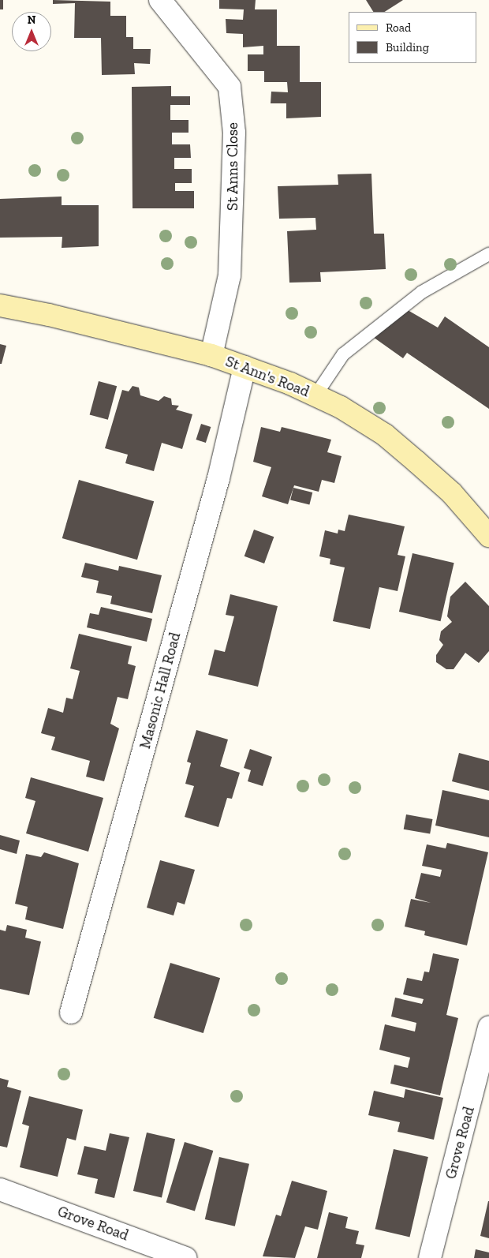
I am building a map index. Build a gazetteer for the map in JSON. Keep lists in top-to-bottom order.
{
  "streets": {
    "main road": ["St Ann's Road"],
    "street": ["St Anns Close", "Masonic Hall Road", "Grove Road"]
  },
  "crossings": [
    ["St Anns Close", "St Ann's Road"],
    ["St Ann's Road", "Masonic Hall Road"]
  ],
  "legend": ["Road", "Building"],
  "north": "top"
}
